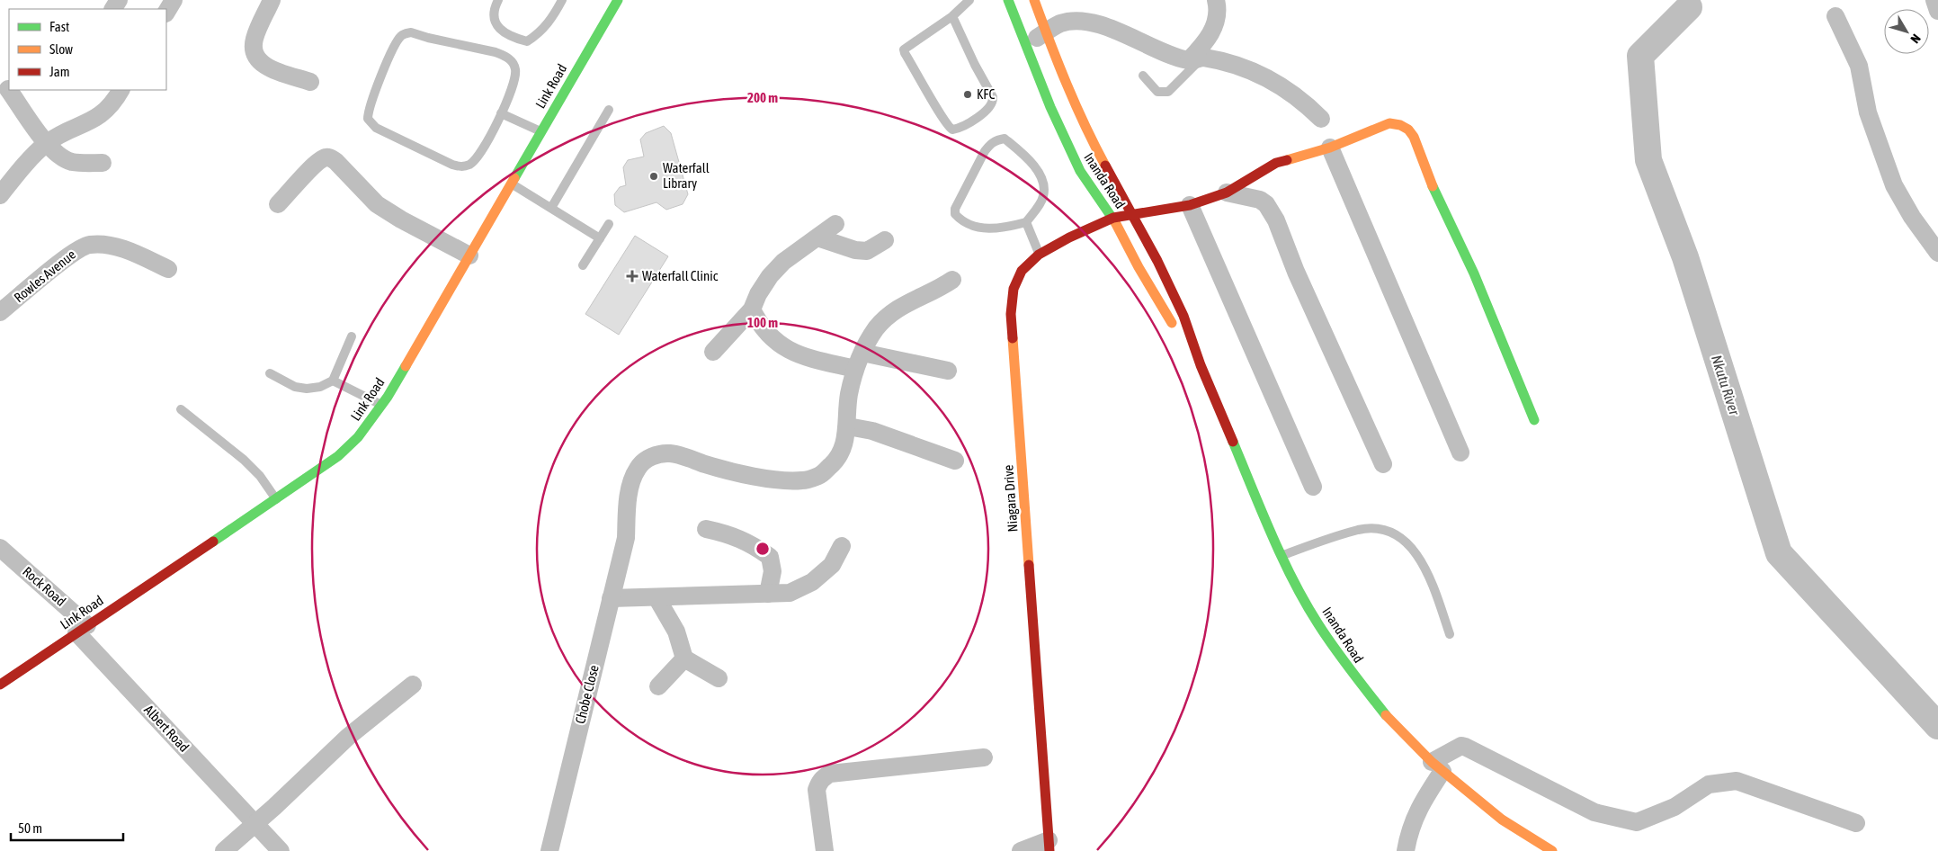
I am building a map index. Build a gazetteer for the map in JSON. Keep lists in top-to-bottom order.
{
  "streets": {
    "street": [
      "Link Road",
      "Inanda Road",
      "Rowles Avenue",
      "Niagara Drive",
      "Rock Road",
      "Chobe Close",
      "Albert Road"
    ]
  },
  "crossings": [
    ["Link Road", "Rock Road"],
    ["Link Road", "Albert Road"],
    ["Inanda Road", "Niagara Drive"],
    ["Rock Road", "Albert Road"]
  ],
  "water": ["Nkutu River"],
  "places": {
    "other": ["KFC", "Waterfall Library"],
    "health": ["Waterfall Clinic"]
  },
  "legend": ["Fast", "Slow", "Jam"],
  "scale_bar": "50 m",
  "north": "bottom right",
  "rings": ["200 m", "100 m"]
}
